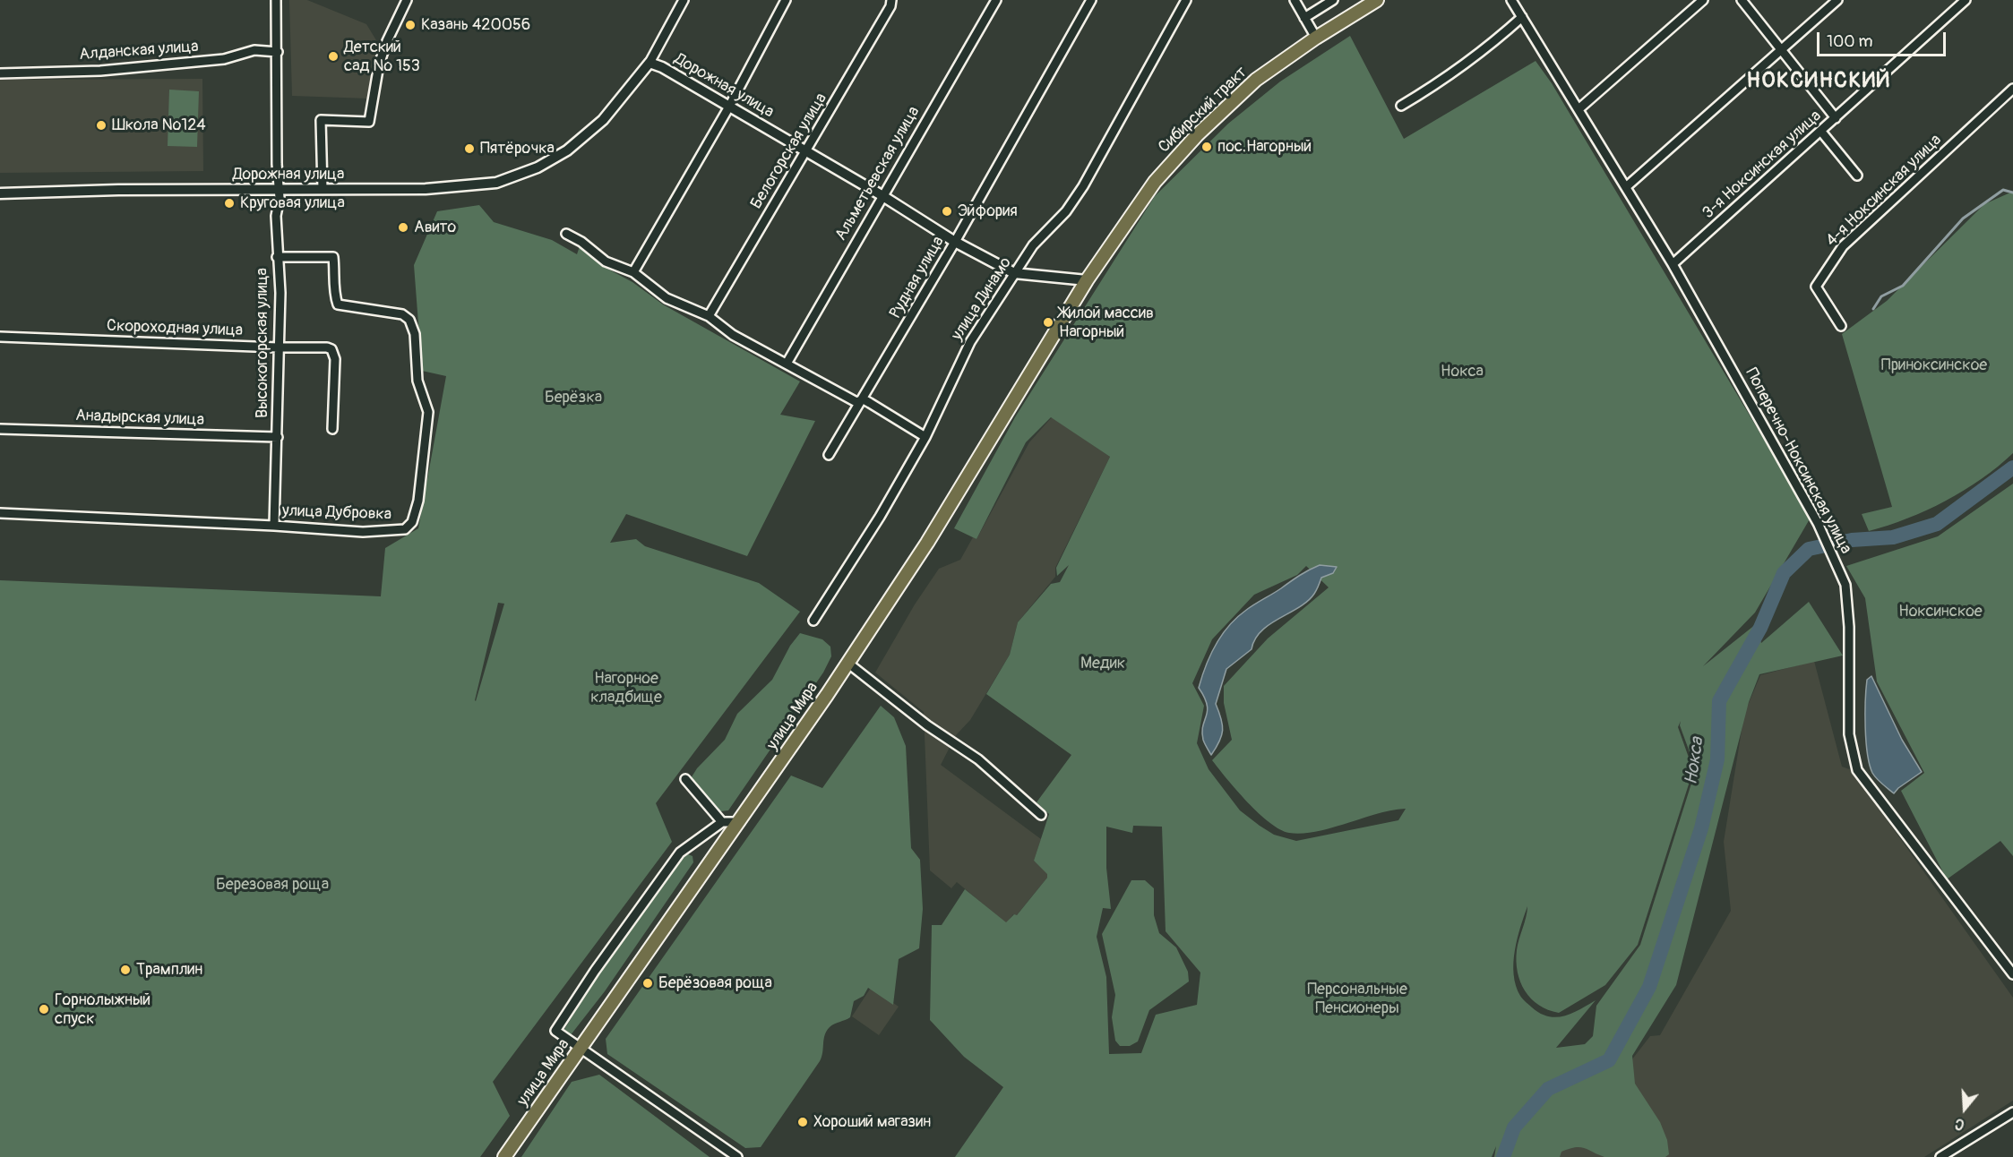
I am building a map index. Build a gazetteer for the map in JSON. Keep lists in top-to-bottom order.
{
  "streets": {
    "main road": ["Сибирский тракт", "улица Мира"],
    "street": [
      "Алданская улица",
      "Дорожная улица",
      "Белогорская улица",
      "3-я Ноксинская улица",
      "Альметьевская улица",
      "4-я Ноксинская улица",
      "Рудная улица",
      "улица Динамо",
      "Скороходная улица",
      "Высокогорская улица",
      "Анадырская улица",
      "Поперечно-Ноксинская улица",
      "улица Дубровка"
    ]
  },
  "crossings": [
    ["Алданская улица", "Высокогорская улица"],
    ["Дорожная улица", "Сибирский тракт"],
    ["Дорожная улица", "Белогорская улица"],
    ["Дорожная улица", "Альметьевская улица"],
    ["Дорожная улица", "Рудная улица"],
    ["Дорожная улица", "улица Динамо"],
    ["Дорожная улица", "Высокогорская улица"],
    ["Дорожная улица", "улица Мира"],
    ["Сибирский тракт", "улица Мира"],
    ["3-я Ноксинская улица", "Поперечно-Ноксинская улица"],
    ["Скороходная улица", "Высокогорская улица"],
    ["Высокогорская улица", "Анадырская улица"],
    ["Высокогорская улица", "улица Дубровка"]
  ],
  "districts": ["НОКСИНСКИЙ"],
  "water": ["Нокса"],
  "parks": [
    "Приноксинское",
    "Нокса",
    "Берёзка",
    "Ноксинское",
    "Медик",
    "Нагорное кладбище",
    "Березовая роща",
    "Персональные Пенсионеры"
  ],
  "places": [
    "Казань 420056",
    "Детский сад № 153",
    "Школа №124",
    "пос.Нагорный",
    "Пятёрочка",
    "Круговая улица",
    "Эйфория",
    "Авито",
    "Жилой массив Нагорный",
    "Трамплин",
    "Берёзовая роща",
    "Горнолыжный спуск",
    "Хороший магазин"
  ],
  "scale_bar": "100 m",
  "north": "bottom"
}
